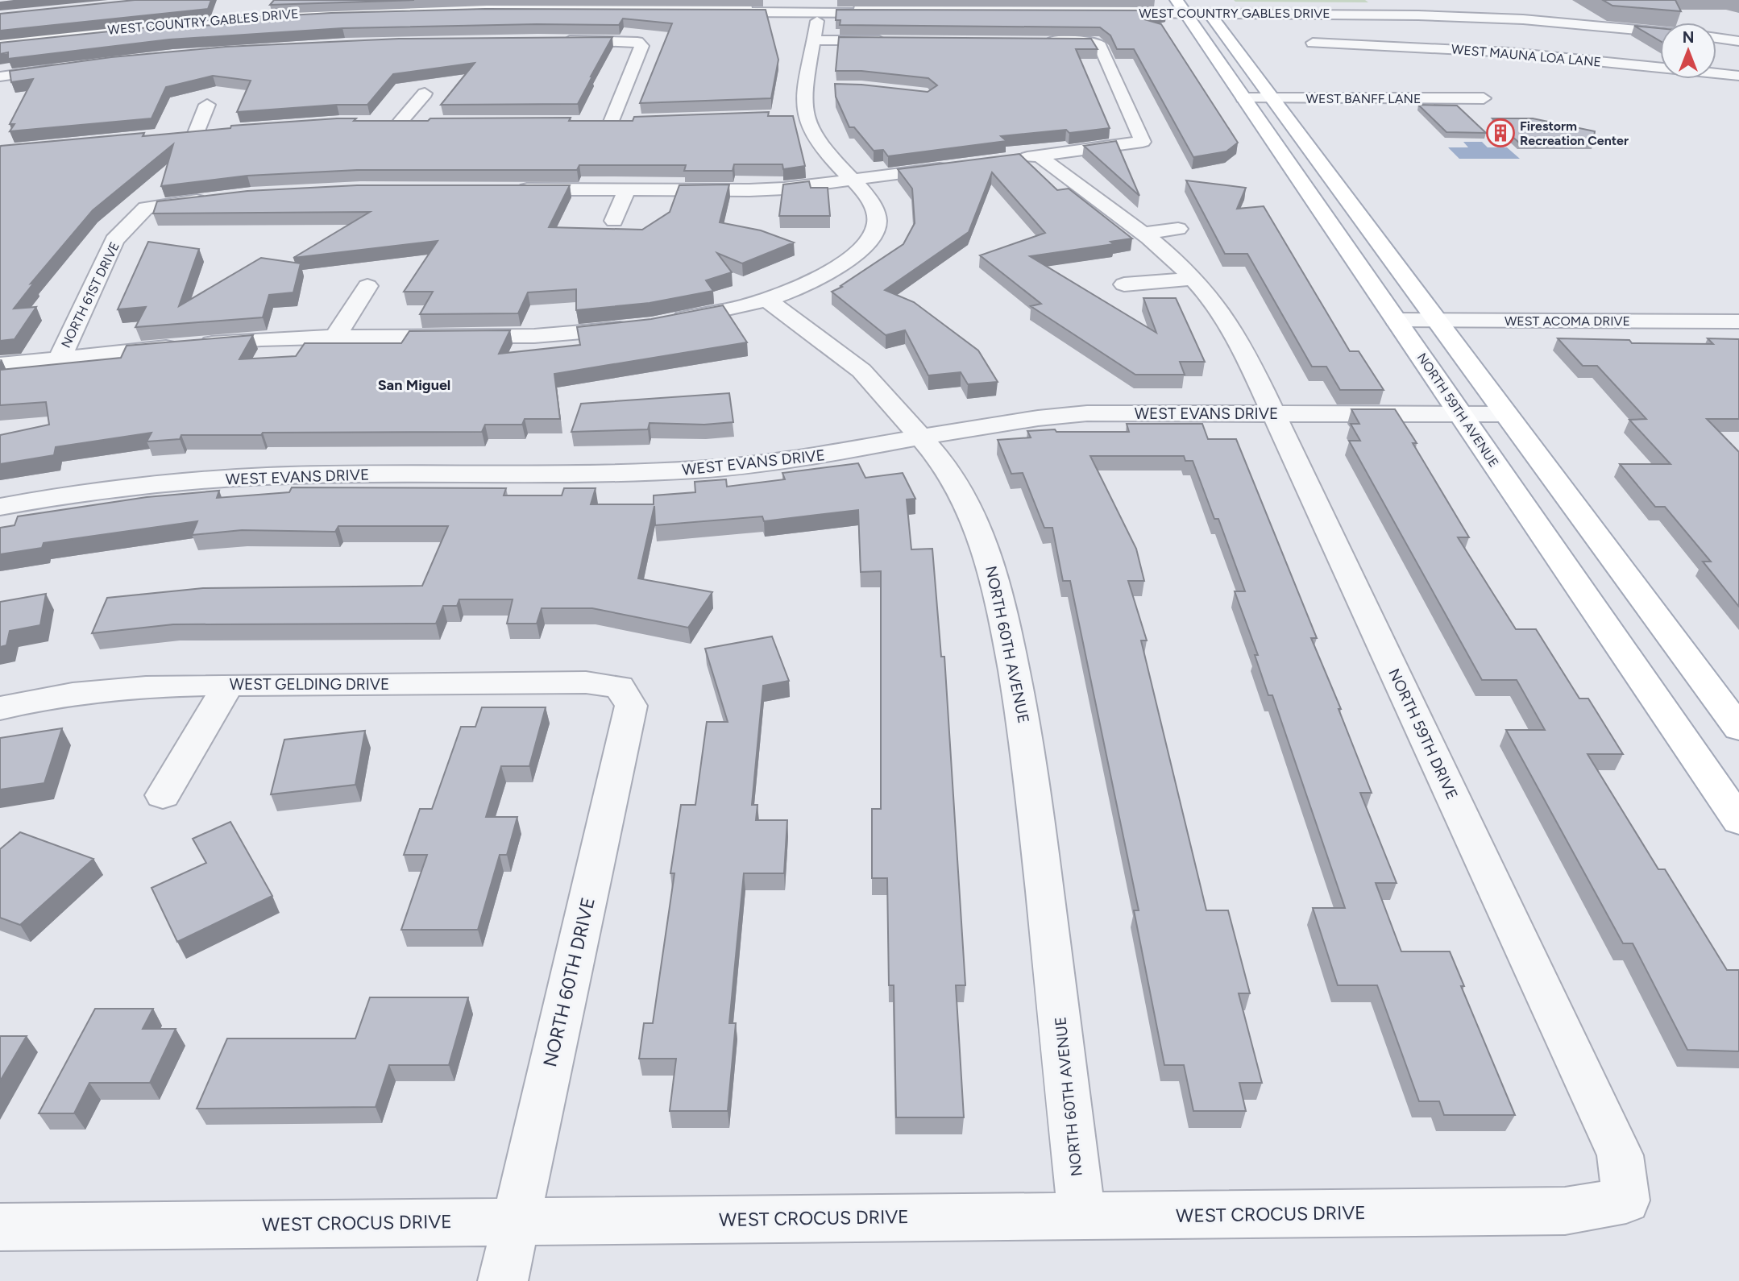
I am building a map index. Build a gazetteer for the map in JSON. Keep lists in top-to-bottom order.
{
  "streets": {
    "main road": ["NORTH 59TH AVENUE"],
    "street": [
      "WEST COUNTRY GABLES DRIVE",
      "WEST MAUNA LOA LANE",
      "WEST BANFF LANE",
      "NORTH 61ST DRIVE",
      "WEST ACOMA DRIVE",
      "WEST EVANS DRIVE",
      "NORTH 60TH AVENUE",
      "WEST GELDING DRIVE",
      "NORTH 59TH DRIVE",
      "NORTH 60TH DRIVE",
      "WEST CROCUS DRIVE"
    ]
  },
  "crossings": [
    ["WEST COUNTRY GABLES DRIVE", "NORTH 59TH AVENUE"],
    ["WEST BANFF LANE", "NORTH 59TH AVENUE"],
    ["WEST ACOMA DRIVE", "NORTH 59TH AVENUE"],
    ["NORTH 59TH AVENUE", "WEST EVANS DRIVE"],
    ["WEST EVANS DRIVE", "NORTH 60TH AVENUE"],
    ["WEST EVANS DRIVE", "NORTH 59TH DRIVE"],
    ["NORTH 60TH AVENUE", "WEST CROCUS DRIVE"],
    ["WEST GELDING DRIVE", "NORTH 60TH DRIVE"],
    ["NORTH 59TH DRIVE", "WEST CROCUS DRIVE"],
    ["NORTH 60TH DRIVE", "WEST CROCUS DRIVE"]
  ],
  "districts": ["San Miguel"],
  "places": {
    "building": ["Firestorm Recreation Center"]
  },
  "north": "top"
}
